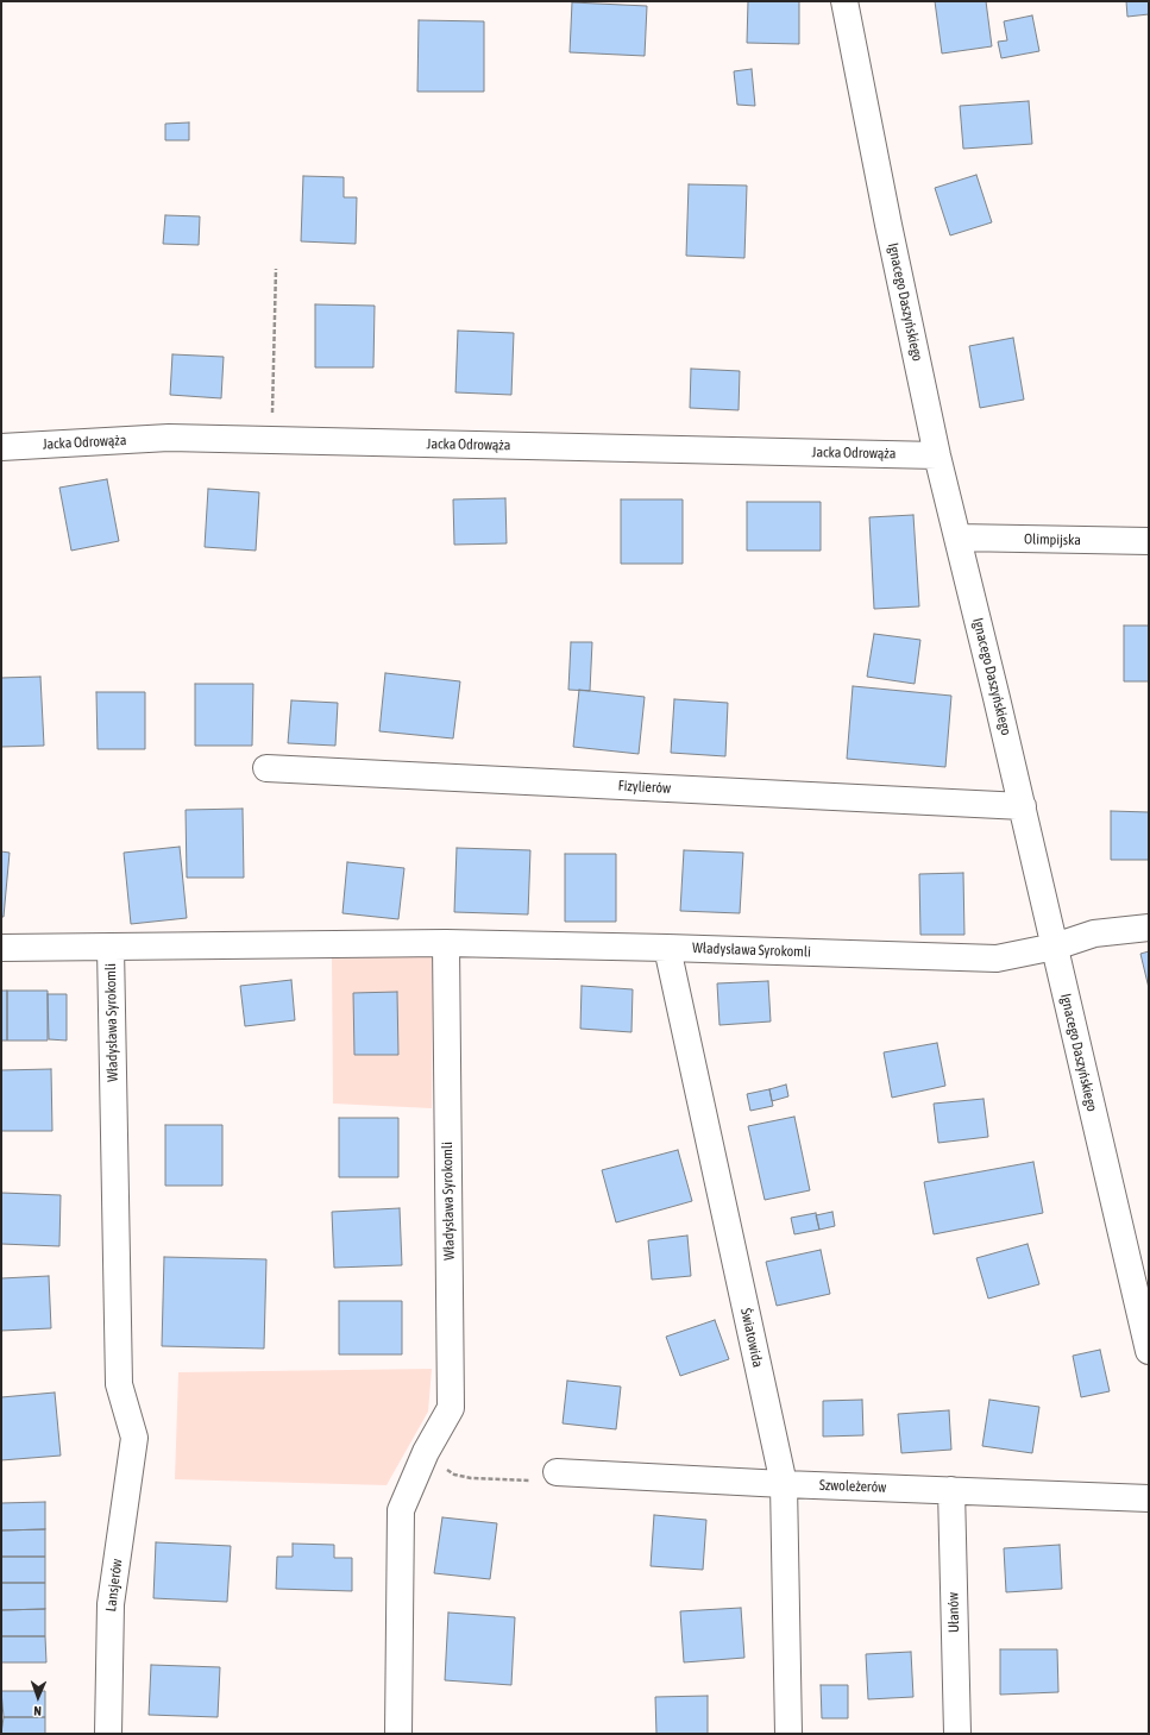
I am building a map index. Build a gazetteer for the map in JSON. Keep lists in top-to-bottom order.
{
  "streets": {
    "street": [
      "Ignacego Daszyńskiego",
      "Jacka Odrowąża",
      "Olimpijska",
      "Fizylierów",
      "Władysława Syrokomli",
      "Światowida",
      "Szwoleżerów",
      "Lansjerów",
      "Ułanów"
    ]
  },
  "crossings": [
    ["Ignacego Daszyńskiego", "Jacka Odrowąża"],
    ["Ignacego Daszyńskiego", "Olimpijska"],
    ["Ignacego Daszyńskiego", "Fizylierów"],
    ["Ignacego Daszyńskiego", "Władysława Syrokomli"],
    ["Władysława Syrokomli", "Światowida"],
    ["Władysława Syrokomli", "Lansjerów"],
    ["Światowida", "Szwoleżerów"],
    ["Szwoleżerów", "Ułanów"]
  ],
  "north": "bottom"
}
